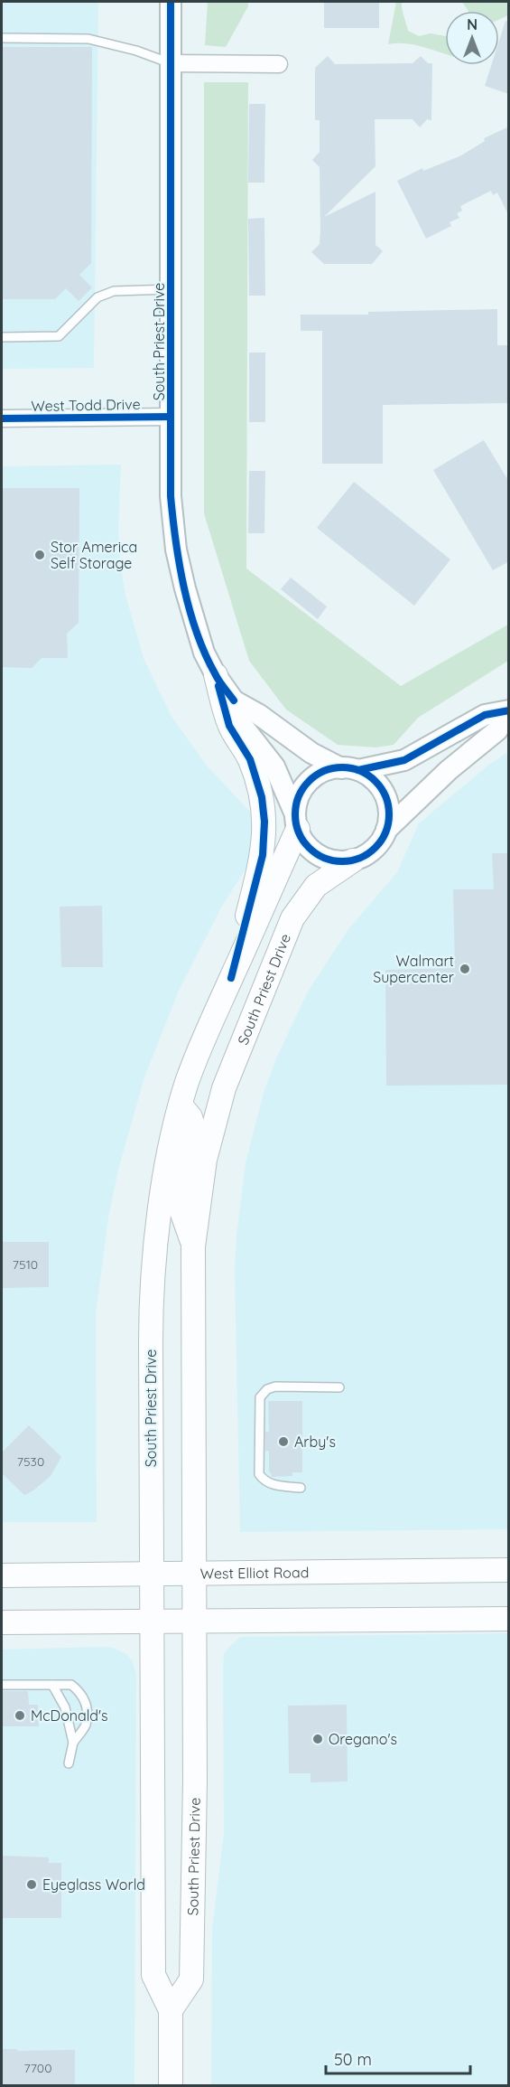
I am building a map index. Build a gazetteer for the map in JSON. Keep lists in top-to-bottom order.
{
  "streets": {
    "main road": ["South Priest Drive", "West Elliot Road"],
    "street": ["West Todd Drive"]
  },
  "crossings": [
    ["South Priest Drive", "West Todd Drive"],
    ["South Priest Drive", "West Elliot Road"]
  ],
  "places": [
    "Stor America Self Storage",
    "Walmart Supercenter",
    "Arby's",
    "McDonald's",
    "Oregano's",
    "Eyeglass World"
  ],
  "house_numbers": ["7510", "7530", "7700"],
  "scale_bar": "50 m",
  "north": "top"
}
